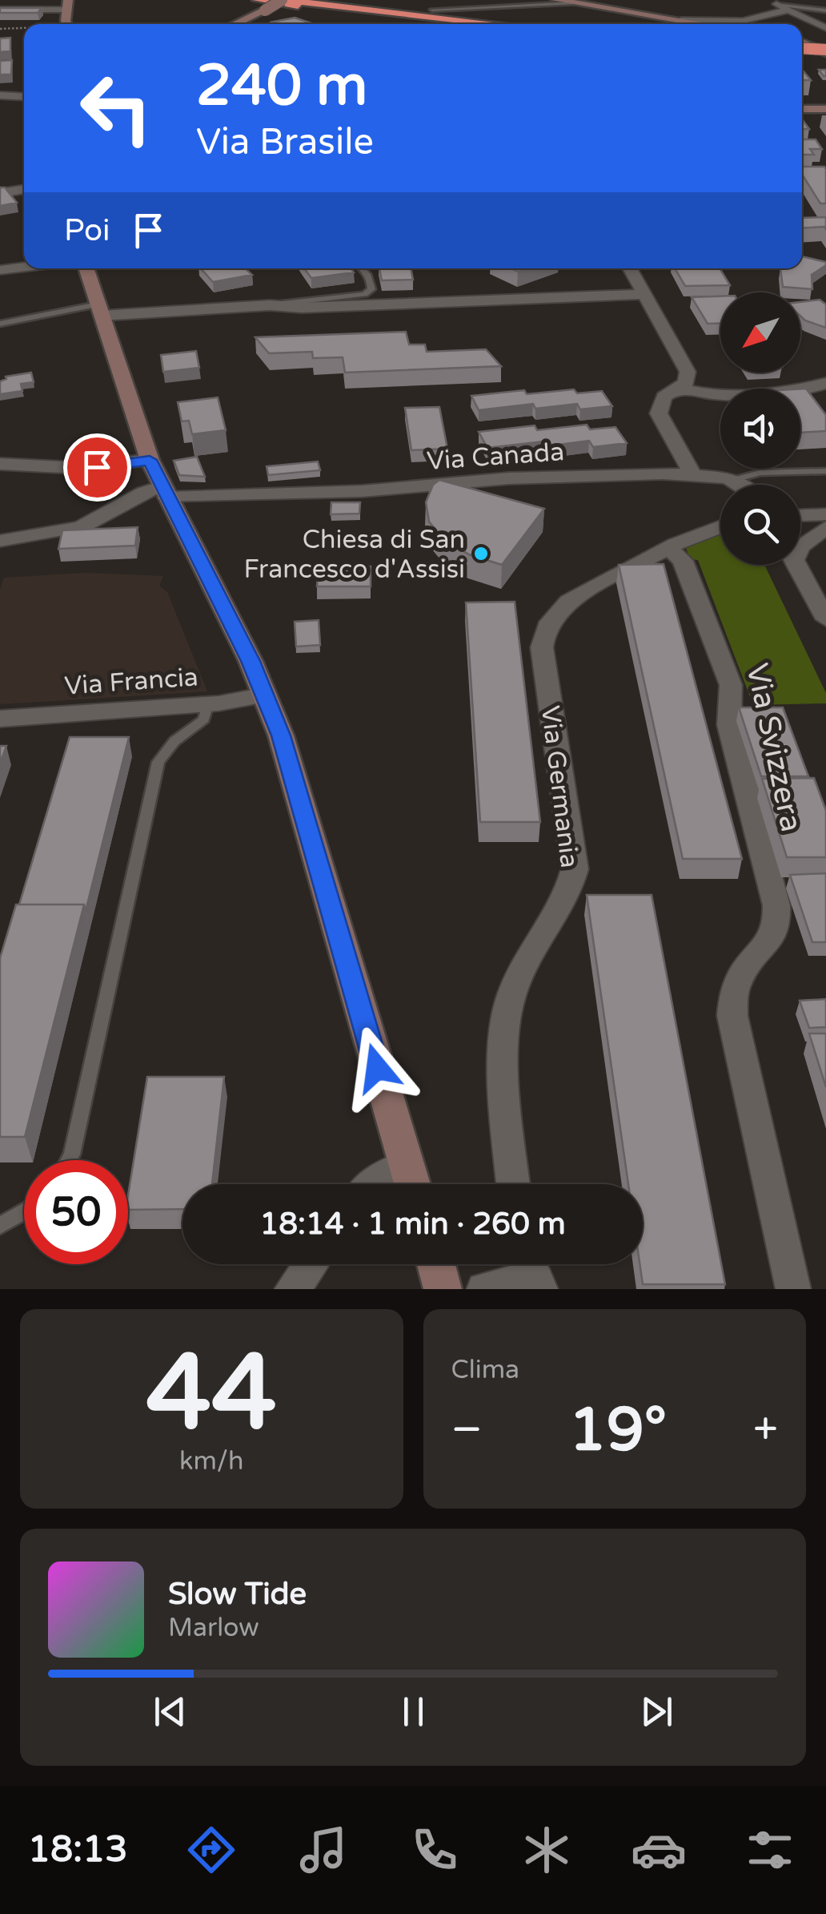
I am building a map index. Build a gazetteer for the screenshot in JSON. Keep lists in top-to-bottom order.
{
  "streets": {
    "street": [
      "Via Canada",
      "Via Francia",
      "Via Svizzera",
      "Via Germania"
    ]
  },
  "crossings": [
    ["Via Svizzera", "Via Germania"]
  ],
  "places": ["Chiesa di San Francesco d'Assisi"],
  "north": "bottom left",
  "page": {
    "turn": ["240 m", "Via Brasile"],
    "then": "Poi",
    "limit": "50",
    "trip": "18:14 · 1 min · 260 m",
    "tile": [
      ["44", "km/h"],
      "Clima"
    ],
    "heat": ["−", "19°", "+"],
    "song": ["Slow Tide", "Marlow"],
    "tabs": "18:13"
  }
}
